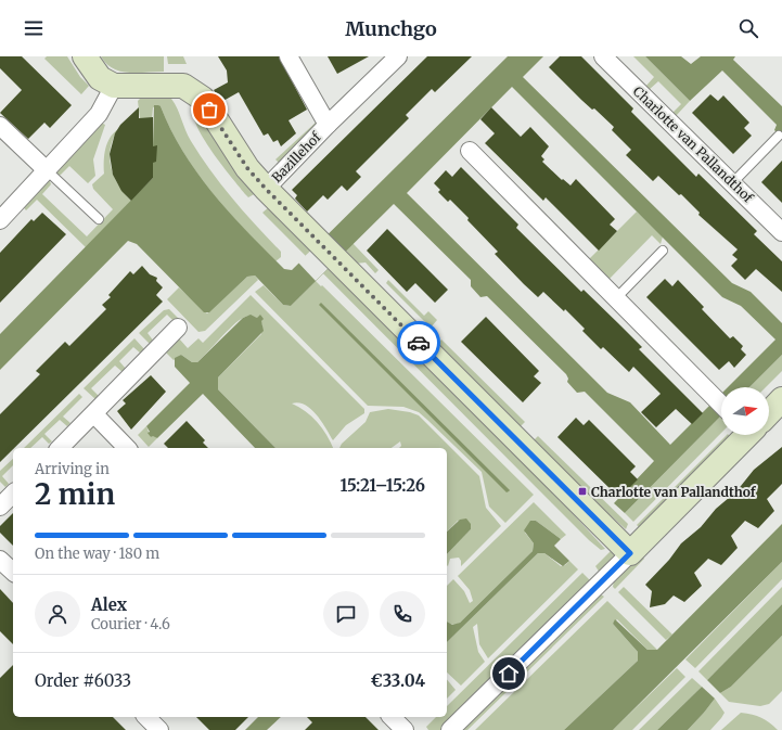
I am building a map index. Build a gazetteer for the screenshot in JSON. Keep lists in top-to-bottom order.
{
  "streets": {
    "street": ["Charlotte van Pallandthof", "Bazillehof"]
  },
  "places": {
    "transit": ["Charlotte van Pallandthof"]
  },
  "north": "right",
  "page": {
    "header": "Munchgo",
    "heading": ["2 min", "Arriving in", "15:21–15:26"],
    "panel": [
      "Alex",
      "Courier · 4.6",
      "Order #6033",
      "€33.04"
    ],
    "bar": "On the way · 180 m"
  }
}
